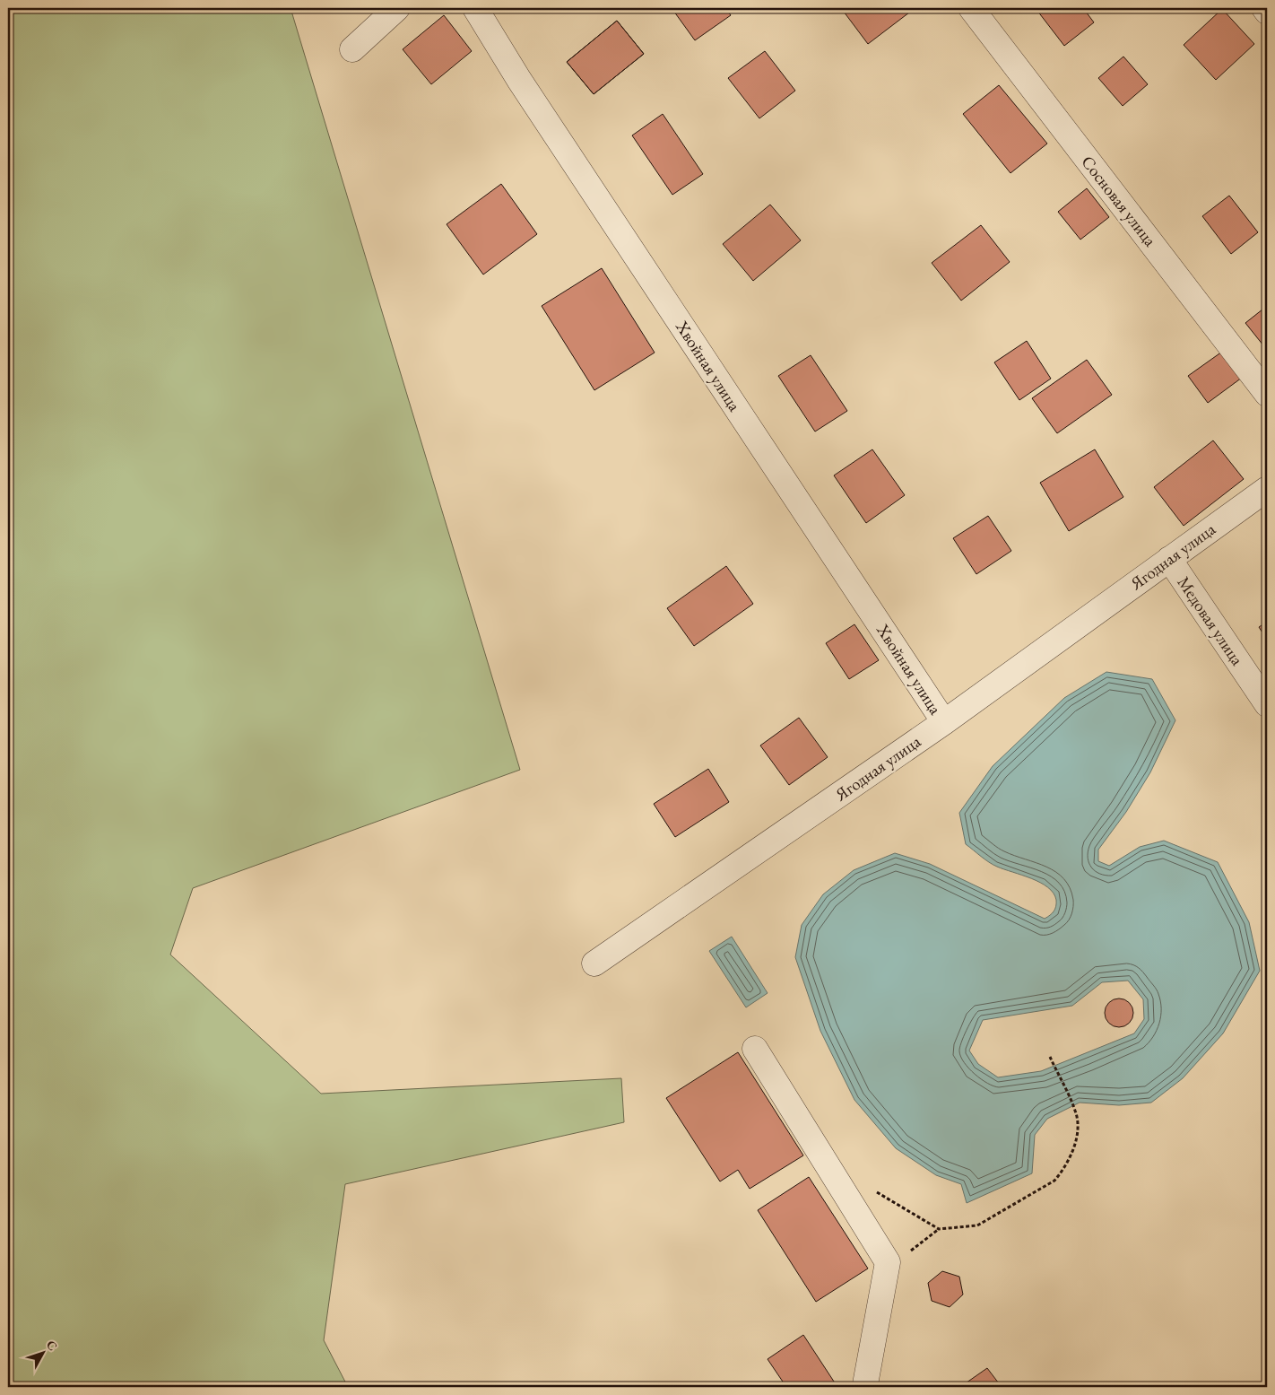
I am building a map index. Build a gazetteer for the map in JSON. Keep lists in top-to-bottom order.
{
  "streets": {
    "street": [
      "Сосновая улица",
      "Хвойная улица",
      "Ягодная улица",
      "Медовая улица"
    ]
  },
  "crossings": [
    ["Хвойная улица", "Ягодная улица"],
    ["Ягодная улица", "Медовая улица"]
  ],
  "north": "top right"
}
